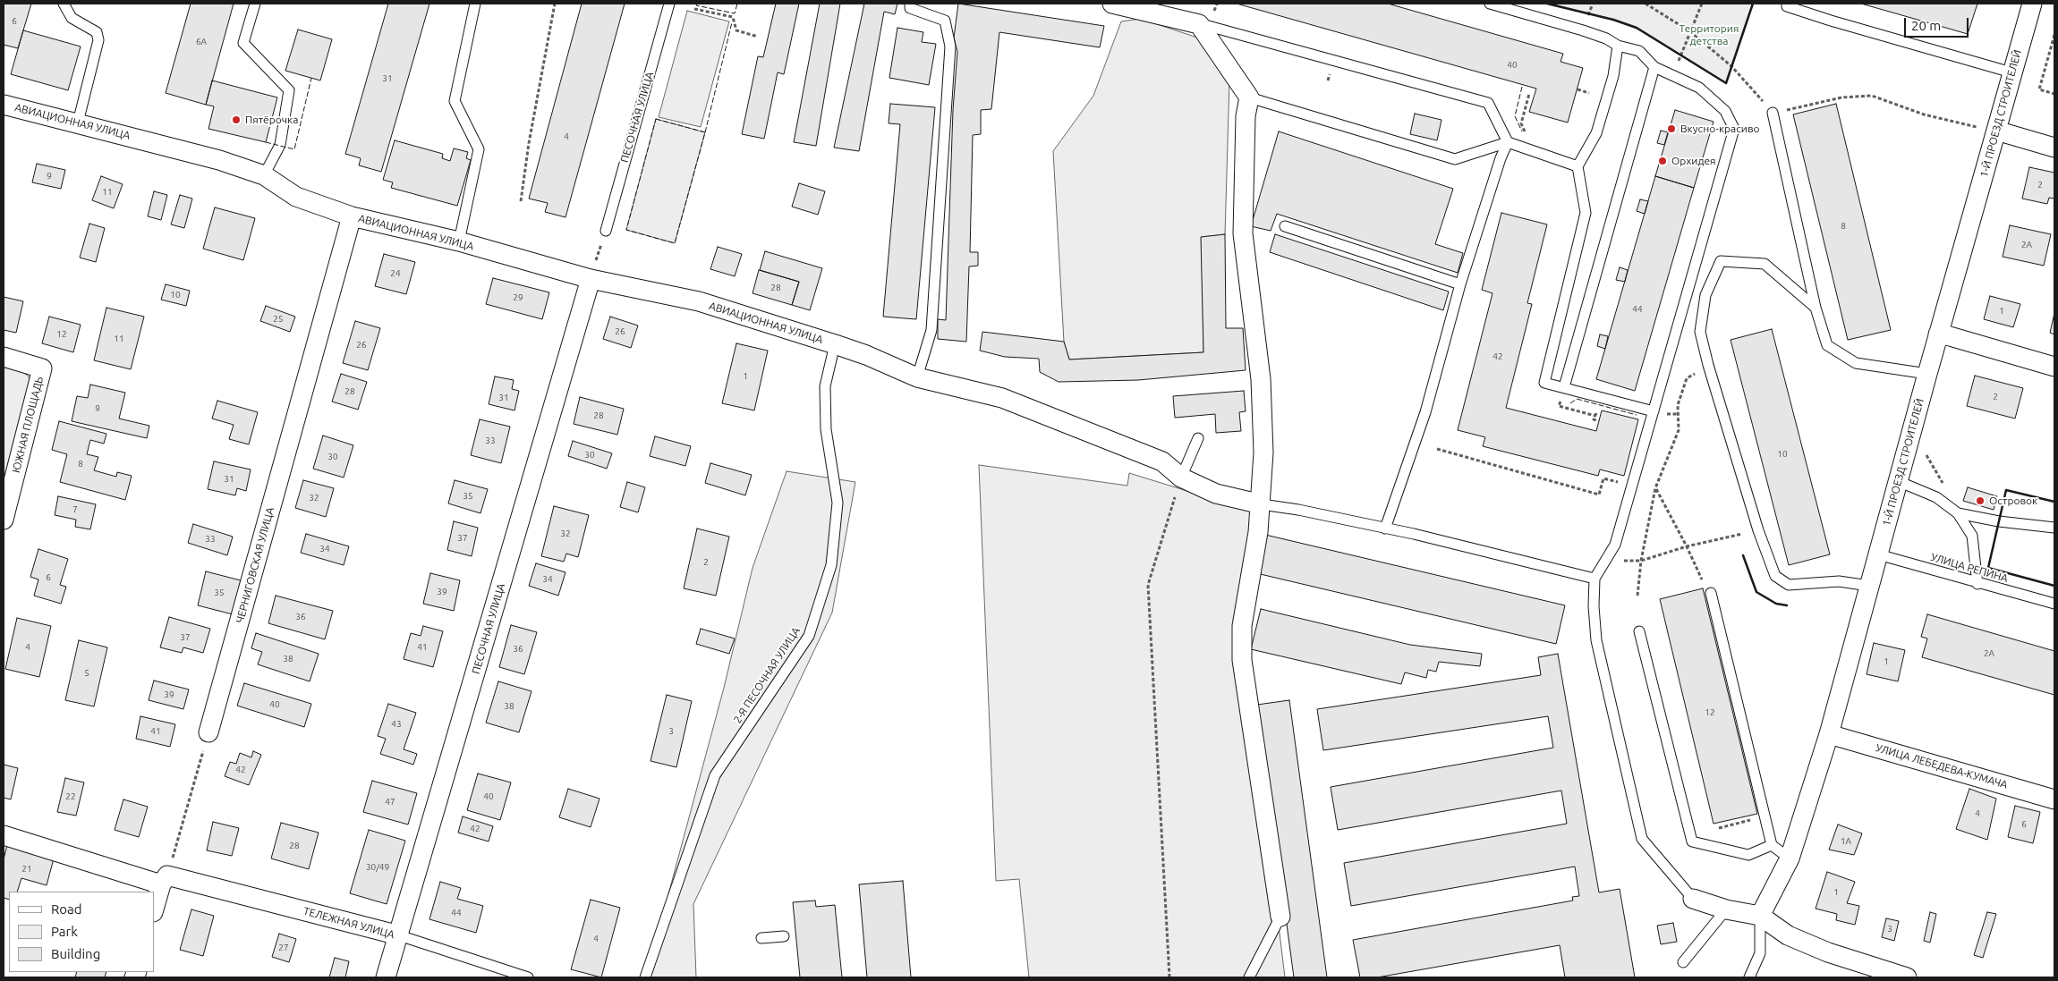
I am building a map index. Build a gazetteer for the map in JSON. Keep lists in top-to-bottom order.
{
  "streets": {
    "street": [
      "1-Й ПРОЕЗД СТРОИТЕЛЕЙ",
      "ПЕСОЧНАЯ УЛИЦА",
      "АВИАЦИОННАЯ УЛИЦА",
      "ЮЖНАЯ ПЛОЩАДЬ",
      "ЧЕРНИГОВСКАЯ УЛИЦА",
      "УЛИЦА ЛЕБЕДЕВА-КУМАЧА",
      "ТЕЛЕЖНАЯ УЛИЦА"
    ],
    "lane": ["УЛИЦА РЕПИНА", "2-Я ПЕСОЧНАЯ УЛИЦА"]
  },
  "crossings": [
    ["1-Й ПРОЕЗД СТРОИТЕЛЕЙ", "УЛИЦА РЕПИНА"],
    ["1-Й ПРОЕЗД СТРОИТЕЛЕЙ", "УЛИЦА ЛЕБЕДЕВА-КУМАЧА"],
    ["ПЕСОЧНАЯ УЛИЦА", "АВИАЦИОННАЯ УЛИЦА"],
    ["ПЕСОЧНАЯ УЛИЦА", "ТЕЛЕЖНАЯ УЛИЦА"],
    ["АВИАЦИОННАЯ УЛИЦА", "ЧЕРНИГОВСКАЯ УЛИЦА"],
    ["АВИАЦИОННАЯ УЛИЦА", "2-Я ПЕСОЧНАЯ УЛИЦА"]
  ],
  "parks": ["Территория детства"],
  "places": [
    "Пятёрочка",
    "Вкусно-красиво",
    "Орхидея",
    "Островок"
  ],
  "house_numbers": [
    "6",
    "6А",
    "40",
    "31",
    "4",
    "9",
    "2",
    "11",
    "8",
    "2А",
    "24",
    "28",
    "10",
    "29",
    "44",
    "1",
    "25",
    "26",
    "12",
    "11",
    "26",
    "42",
    "1",
    "28",
    "2",
    "31",
    "9",
    "28",
    "33",
    "10",
    "30",
    "30",
    "8",
    "31",
    "35",
    "32",
    "7",
    "32",
    "37",
    "33",
    "34",
    "2",
    "6",
    "34",
    "39",
    "35",
    "36",
    "37",
    "4",
    "41",
    "36",
    "2А",
    "38",
    "1",
    "5",
    "39",
    "40",
    "38",
    "12",
    "43",
    "41",
    "3",
    "42",
    "22",
    "40",
    "47",
    "4",
    "6",
    "42",
    "1А",
    "28",
    "30/49",
    "21",
    "1",
    "44",
    "3",
    "4",
    "27"
  ],
  "legend": ["Road", "Park", "Building"],
  "scale_bar": "20 m"
}
